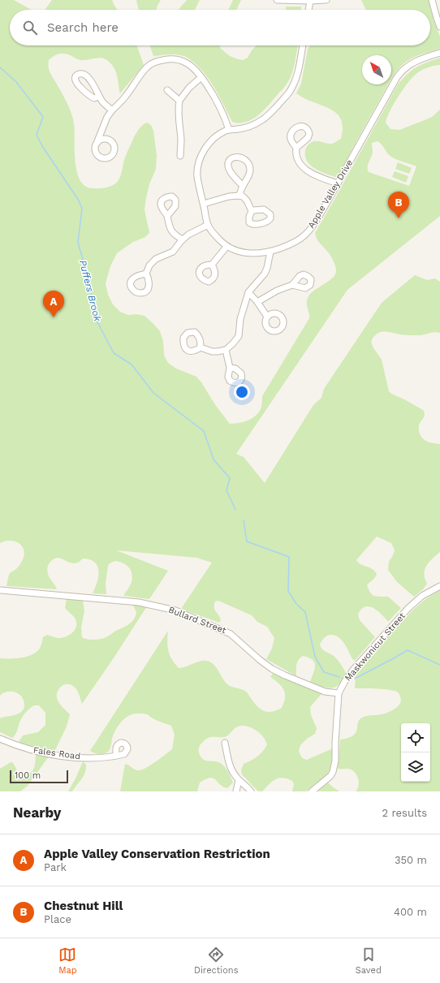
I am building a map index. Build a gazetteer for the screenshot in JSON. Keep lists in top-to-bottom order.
{
  "streets": {
    "street": [
      "Apple Valley Drive",
      "Bullard Street",
      "Maskwonicut Street",
      "Fales Road"
    ]
  },
  "crossings": [
    ["Bullard Street", "Maskwonicut Street"]
  ],
  "water": ["Puffers Brook"],
  "scale_bar": "100 m",
  "north": "top left",
  "page": {
    "search": "Search here",
    "pins": ["B", "A"],
    "scale": "100 m",
    "heading": ["Nearby", "2 results"],
    "list": [
      {
        "mark": "A",
        "name": "Apple Valley Conservation Restriction",
        "note": "Park",
        "value": "350 m"
      },
      {
        "mark": "B",
        "name": "Chestnut Hill",
        "note": "Place",
        "value": "400 m"
      }
    ],
    "nav": ["Map", "Directions", "Saved"]
  }
}
